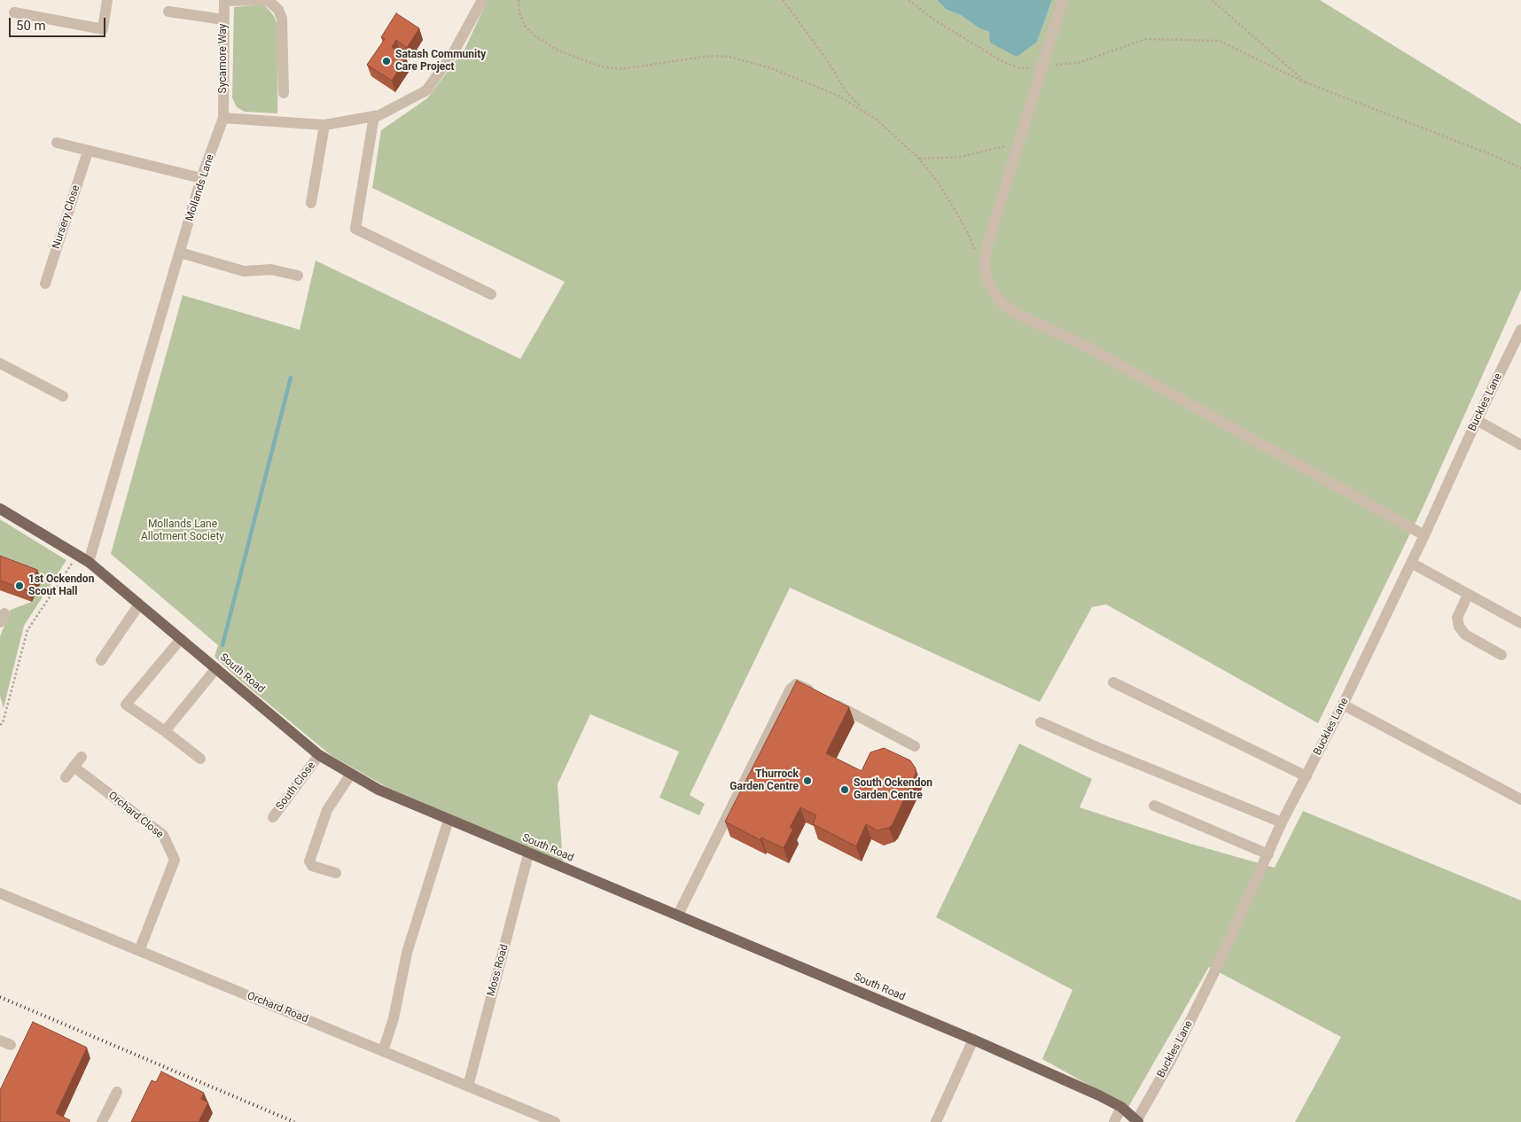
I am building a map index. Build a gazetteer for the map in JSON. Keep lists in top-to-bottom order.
{
  "streets": {
    "main road": ["South Road"],
    "street": [
      "Sycamore Way",
      "Mollands Lane",
      "Nursery Close",
      "Buckles Lane",
      "South Close",
      "Orchard Close",
      "Moss Road",
      "Orchard Road"
    ]
  },
  "crossings": [
    ["Sycamore Way", "Mollands Lane"],
    ["Mollands Lane", "South Road"],
    ["Buckles Lane", "South Road"],
    ["South Road", "South Close"],
    ["South Road", "Moss Road"],
    ["Orchard Close", "Orchard Road"],
    ["Moss Road", "Orchard Road"]
  ],
  "parks": ["Mollands Lane Allotment Society"],
  "places": [
    "Satash Community Care Project",
    "1st Ockendon Scout Hall",
    "Thurrock Garden Centre",
    "South Ockendon Garden Centre"
  ],
  "scale_bar": "50 m"
}
